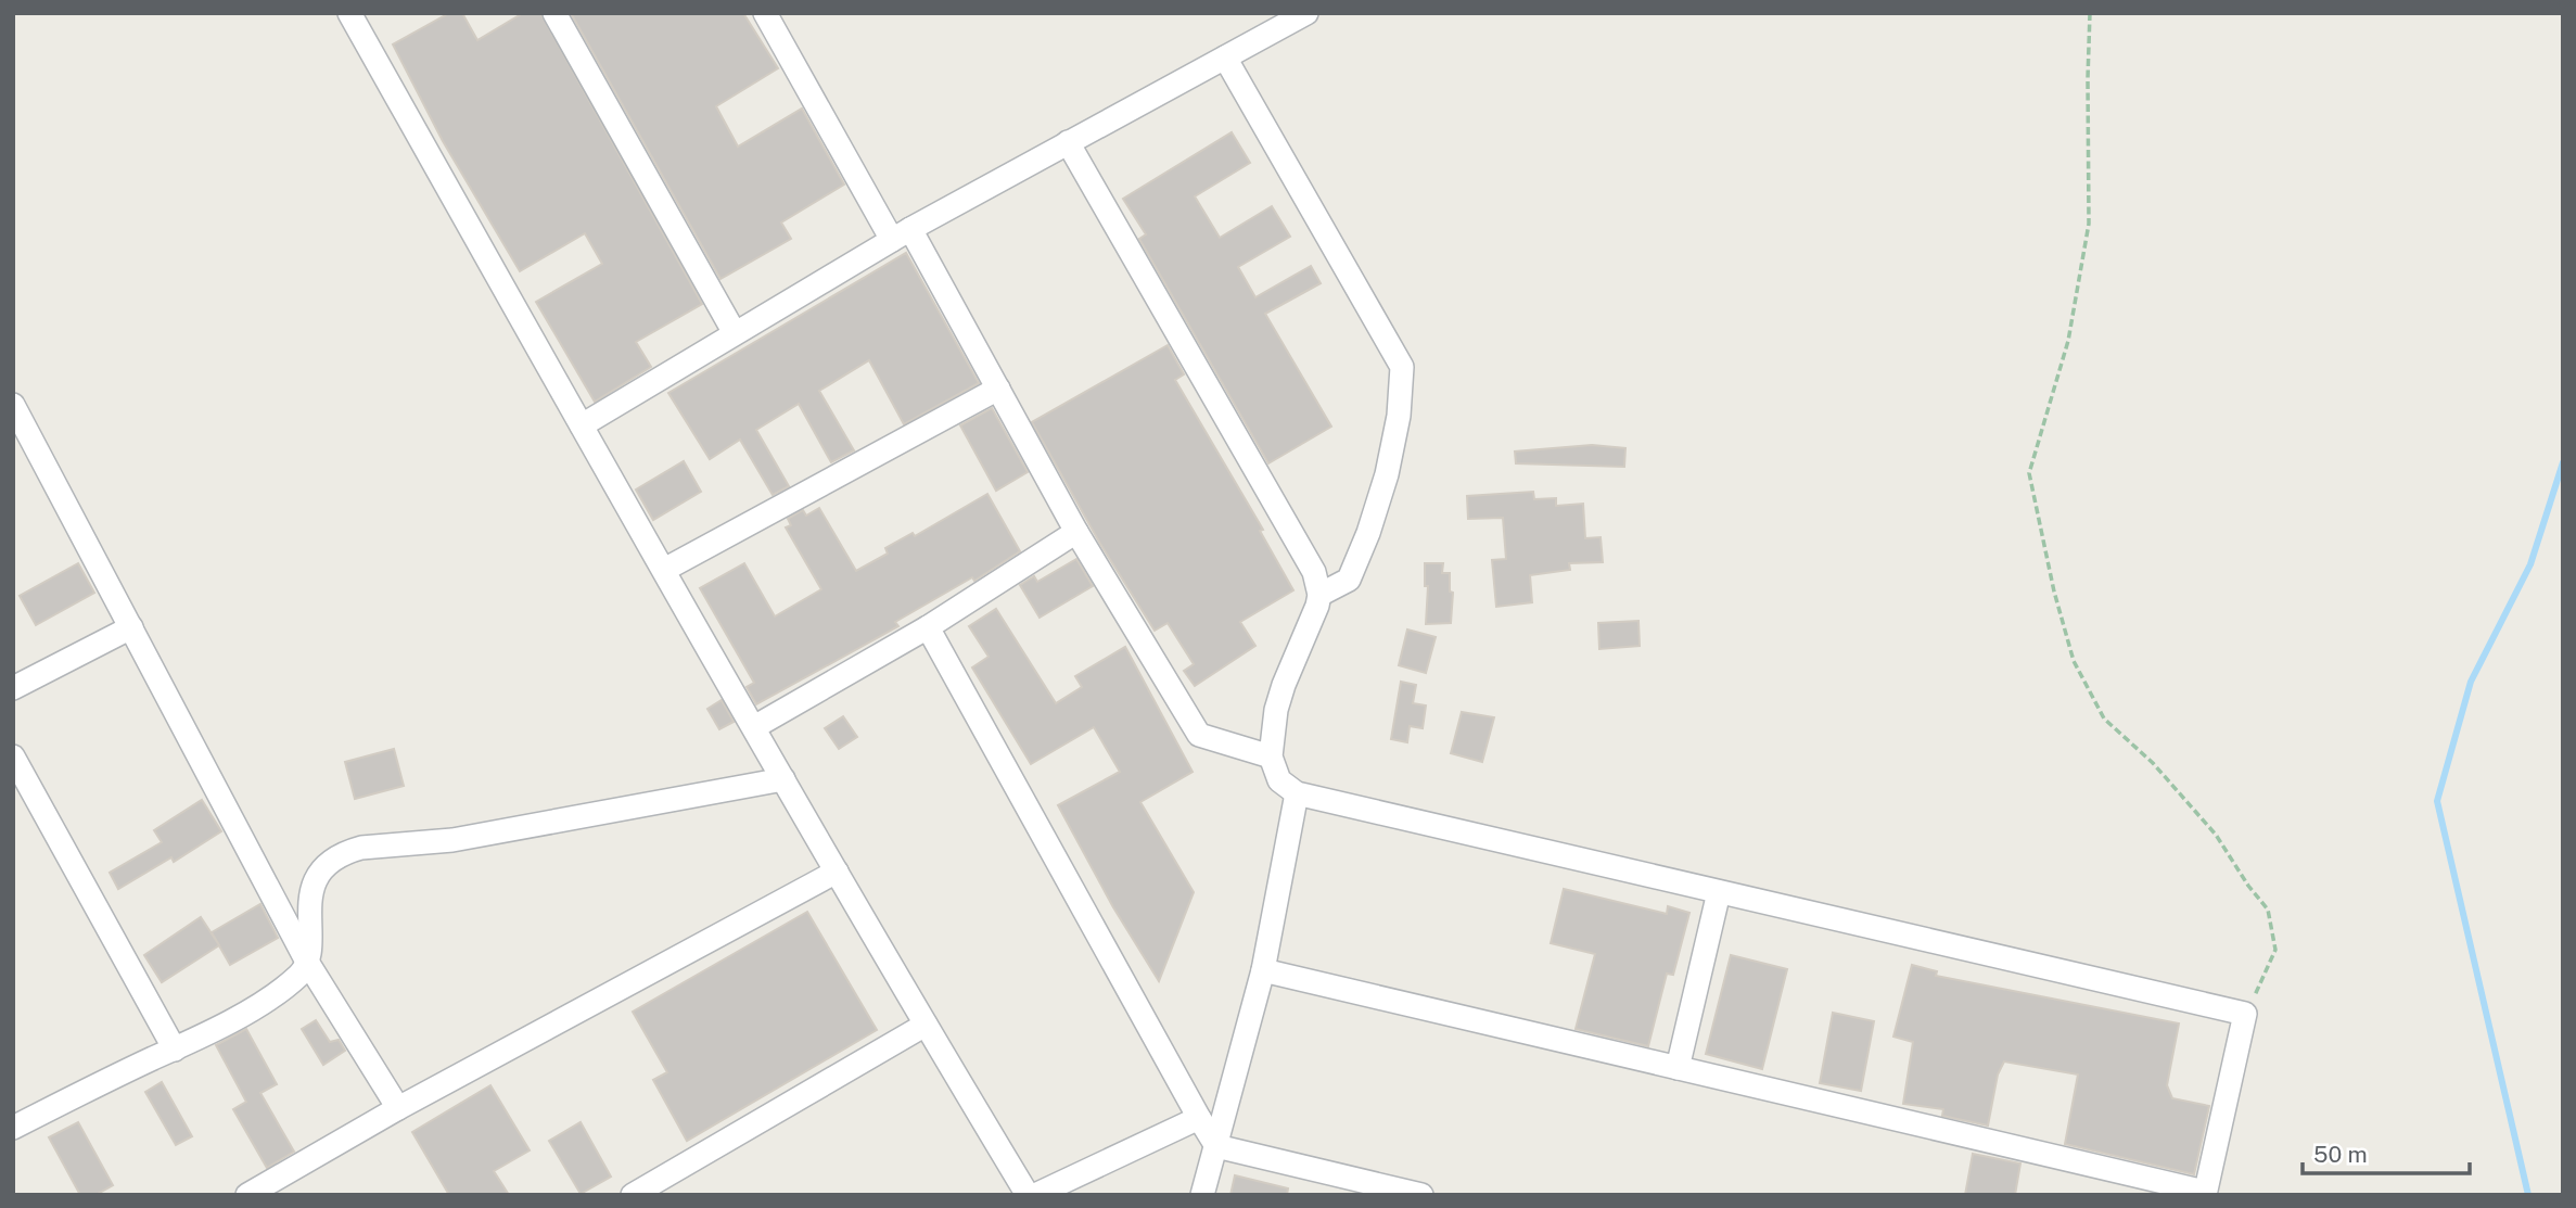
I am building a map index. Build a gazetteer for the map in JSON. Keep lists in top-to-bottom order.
{
  "scale_bar": "50 m"
}
